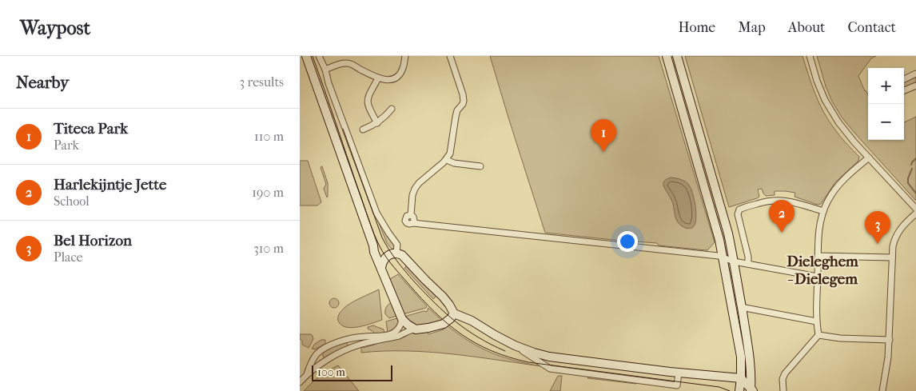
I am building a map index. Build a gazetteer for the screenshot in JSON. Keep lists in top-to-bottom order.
{
  "districts": ["Dieleghem - Dielegem"],
  "scale_bar": "100 m",
  "page": {
    "header": "Waypost",
    "nav": [
      "Home",
      "Map",
      "About",
      "Contact"
    ],
    "heading": ["Nearby", "3 results"],
    "map_buttons": ["+", "−"],
    "list": [
      {
        "mark": "1",
        "name": "Titeca Park",
        "note": "Park",
        "value": "110 m"
      },
      {
        "mark": "2",
        "name": "Harlekijntje Jette",
        "note": "School",
        "value": "190 m"
      },
      {
        "mark": "3",
        "name": "Bel Horizon",
        "note": "Place",
        "value": "310 m"
      }
    ],
    "pins": ["1", "2", "3"],
    "scale": "100 m"
  }
}
